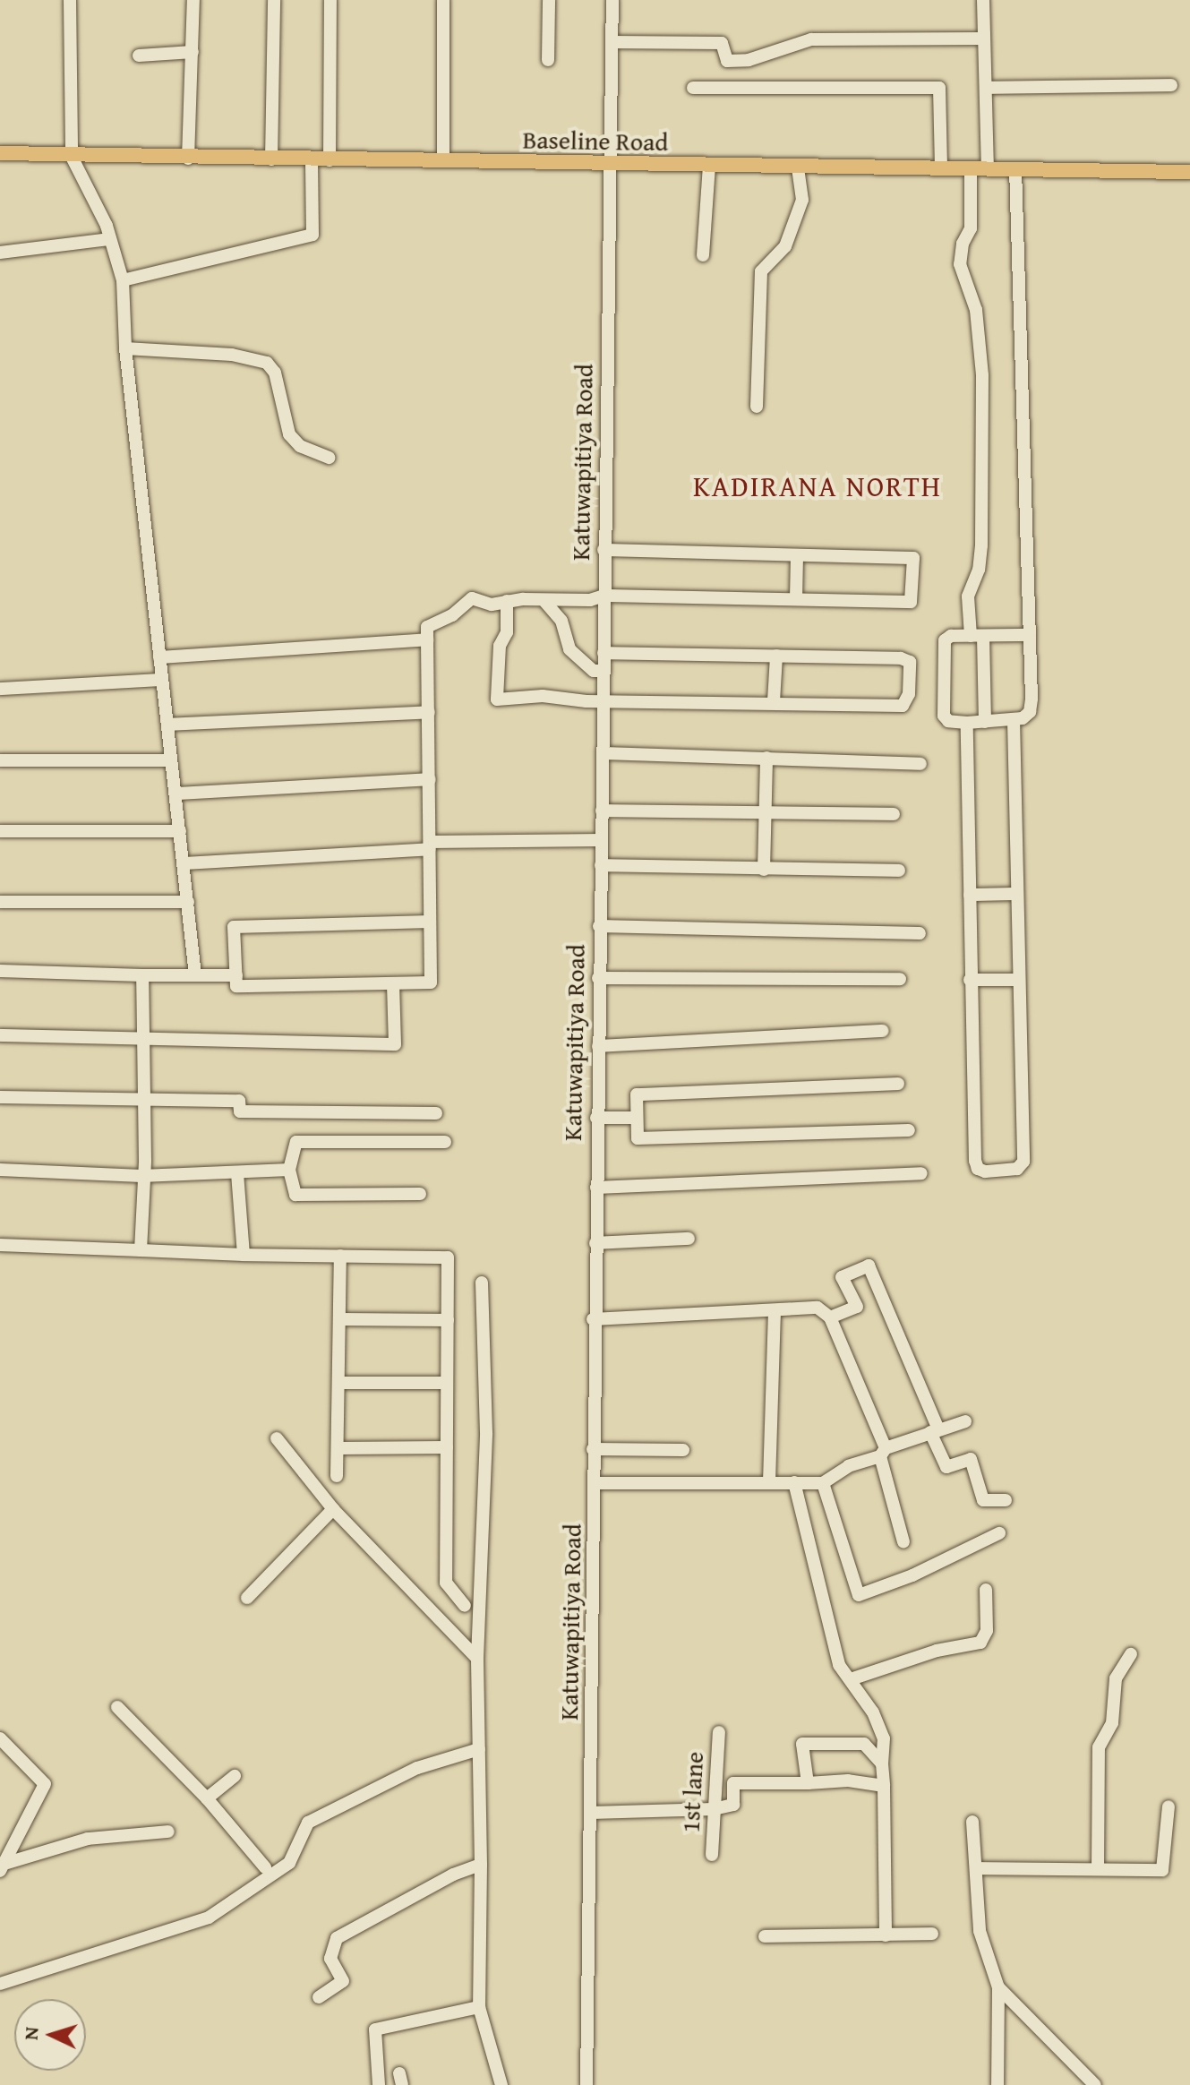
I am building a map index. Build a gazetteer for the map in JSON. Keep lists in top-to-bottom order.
{
  "streets": {
    "main road": ["Baseline Road"],
    "street": ["Katuwapitiya Road", "1st lane"]
  },
  "crossings": [
    ["Baseline Road", "Katuwapitiya Road"]
  ],
  "districts": ["KADIRANA NORTH"],
  "north": "left"
}
